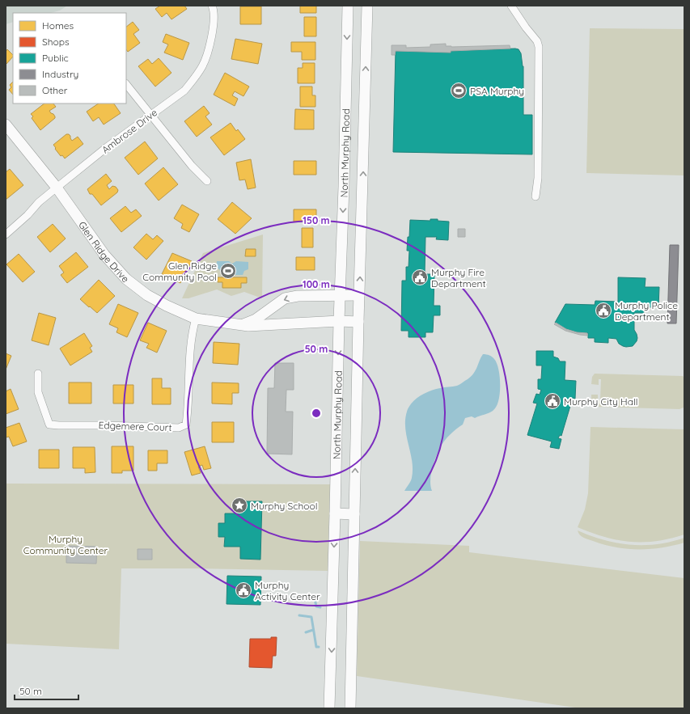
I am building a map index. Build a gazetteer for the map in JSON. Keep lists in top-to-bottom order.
{
  "streets": {
    "main road": ["North Murphy Road", "Glen Ridge Drive"],
    "street": ["Ambrose Drive", "Edgemere Court"]
  },
  "crossings": [
    ["Ambrose Drive", "Glen Ridge Drive"],
    ["North Murphy Road", "Glen Ridge Drive"],
    ["Glen Ridge Drive", "Edgemere Court"]
  ],
  "parks": ["Murphy Community Center"],
  "places": {
    "sports": ["PSA Murphy", "Glen Ridge Community Pool"],
    "public building": [
      "Murphy Fire Department",
      "Murphy Police Department",
      "Murphy City Hall",
      "Murphy Activity Center"
    ],
    "place": ["Murphy School"]
  },
  "legend": [
    "Homes",
    "Shops",
    "Public",
    "Industry",
    "Other"
  ],
  "scale_bar": "50 m",
  "rings": ["150 m", "100 m", "50 m"]
}
